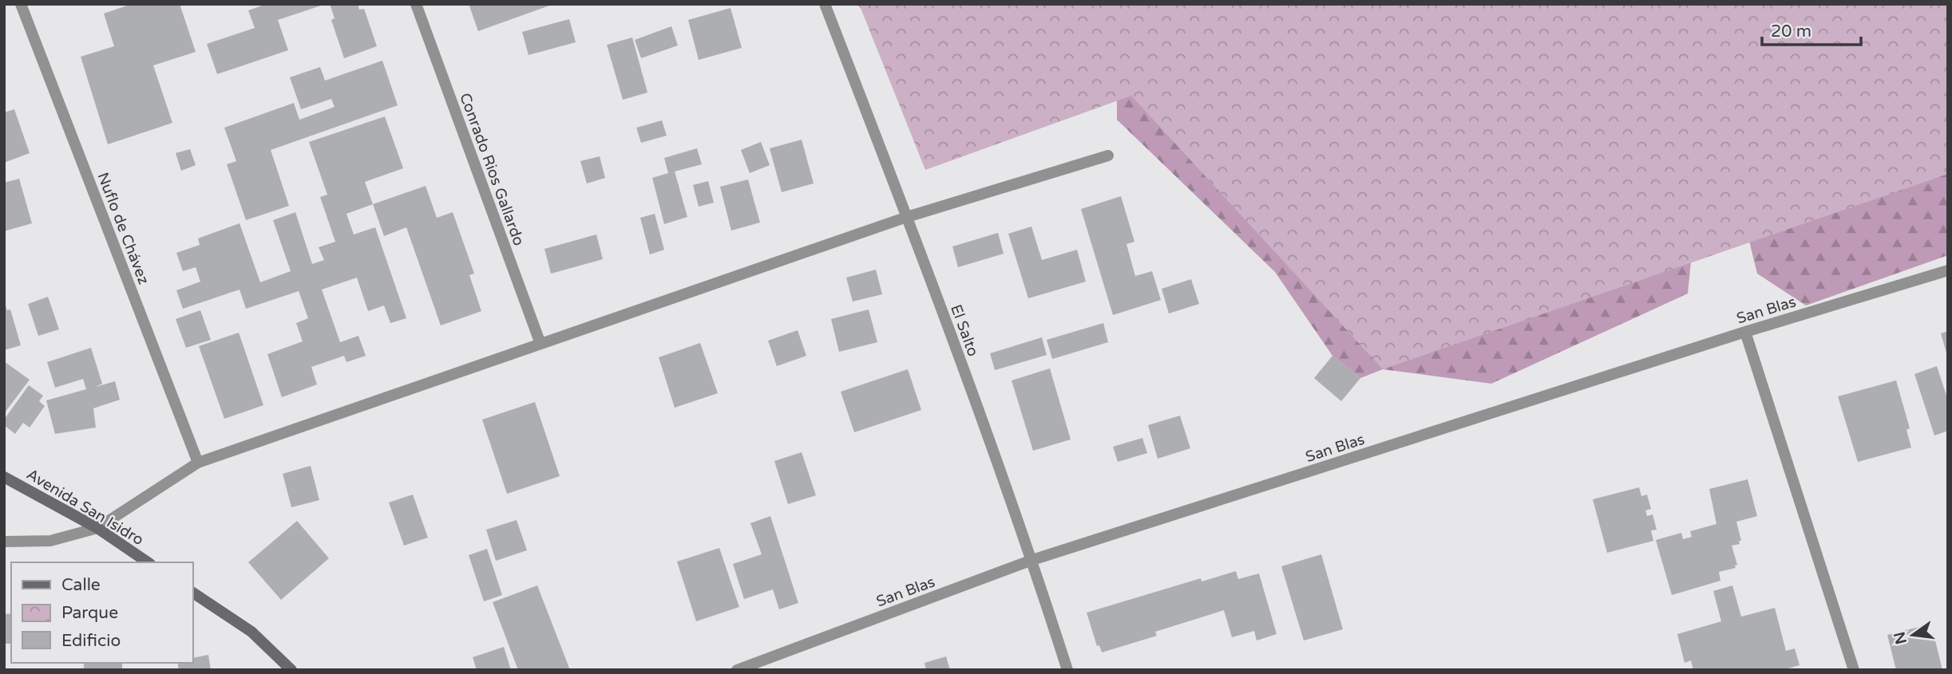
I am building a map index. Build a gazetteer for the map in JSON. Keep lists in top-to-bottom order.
{
  "streets": {
    "main road": ["Avenida San Isidro"],
    "street": [
      "Conrado Rios Gallardo",
      "Nuflo de Chávez",
      "San Blas",
      "El Salto"
    ]
  },
  "crossings": [
    ["San Blas", "El Salto"]
  ],
  "legend": ["Calle", "Parque", "Edificio"],
  "scale_bar": "20 m",
  "north": "left"
}
